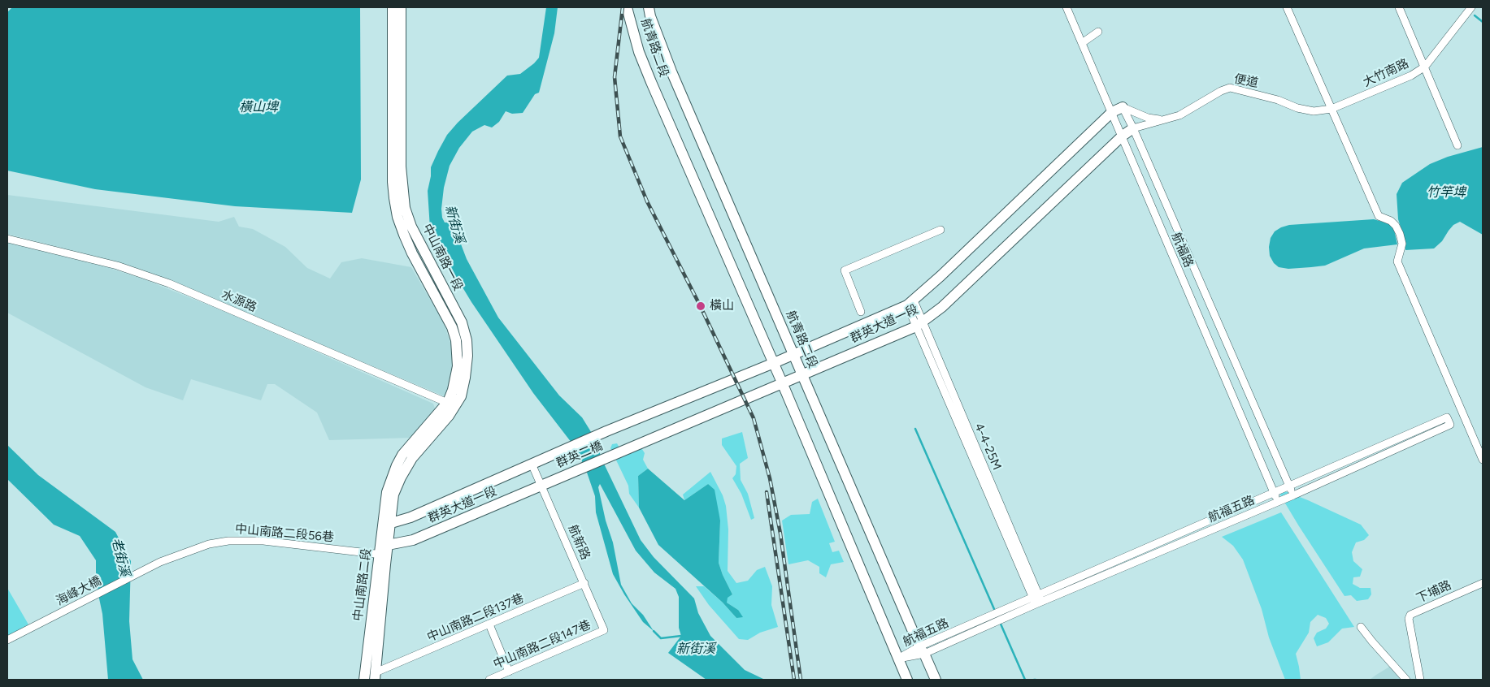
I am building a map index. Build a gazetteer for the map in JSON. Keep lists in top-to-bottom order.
{
  "streets": {
    "street": [
      "航青路二段",
      "大竹南路",
      "便道",
      "航福路",
      "中山南路一段",
      "水源路",
      "群英大道一段",
      "4-4-25M",
      "群英二橋",
      "航福五路",
      "中山南路二段56巷",
      "航新路",
      "中山南路二段",
      "海峰大橋",
      "下埔路",
      "中山南路二段137巷",
      "中山南路二段147巷"
    ]
  },
  "crossings": [
    ["航青路二段", "群英大道一段"],
    ["航青路二段", "航福五路"],
    ["大竹南路", "便道"],
    ["便道", "航福路"],
    ["便道", "群英大道一段"],
    ["航福路", "群英大道一段"],
    ["航福路", "航福五路"],
    ["中山南路一段", "水源路"],
    ["中山南路一段", "中山南路二段"],
    ["群英大道一段", "4-4-25M"],
    ["群英大道一段", "群英二橋"],
    ["群英大道一段", "中山南路二段56巷"],
    ["群英大道一段", "航新路"],
    ["群英大道一段", "中山南路二段"],
    ["4-4-25M", "航福五路"],
    ["中山南路二段56巷", "中山南路二段"],
    ["中山南路二段56巷", "海峰大橋"],
    ["航新路", "中山南路二段137巷"],
    ["航新路", "中山南路二段147巷"],
    ["中山南路二段", "中山南路二段137巷"]
  ],
  "water": [
    "橫山埤",
    "竹竿埤",
    "新街溪",
    "老街溪"
  ],
  "places": ["橫山"]
}
